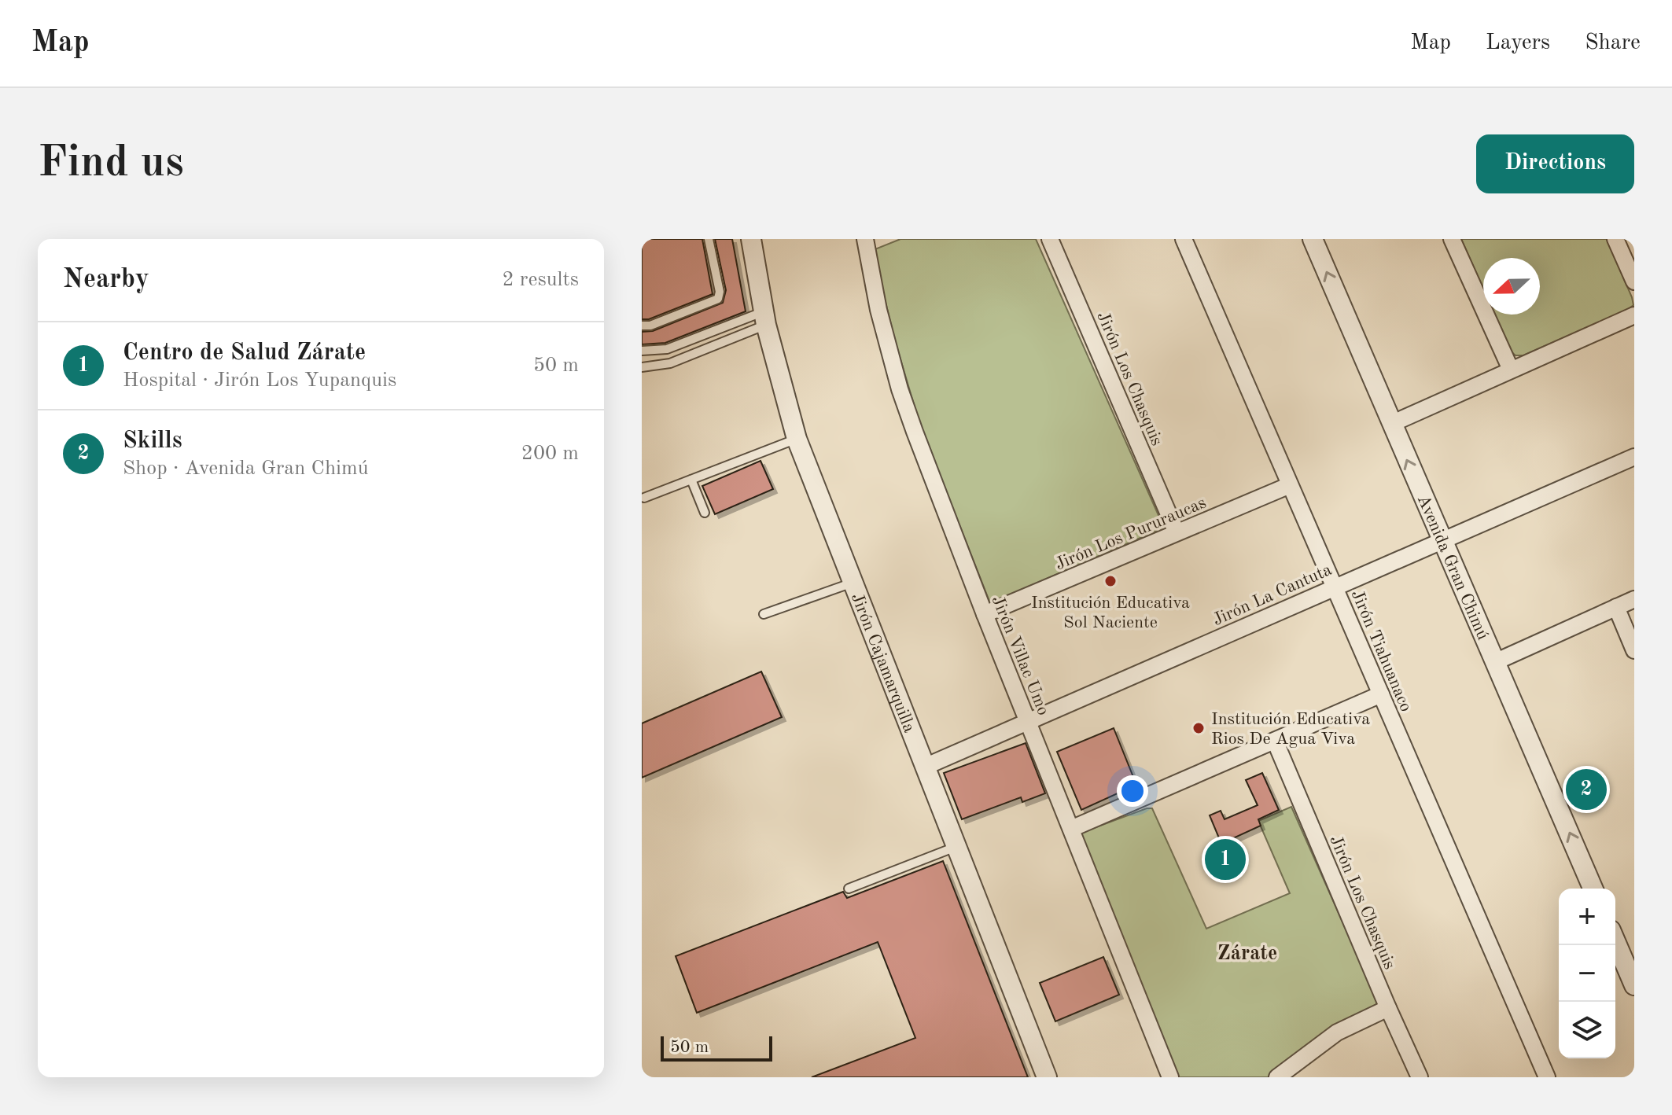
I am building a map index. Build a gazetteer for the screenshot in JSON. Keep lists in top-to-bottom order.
{
  "streets": {
    "street": [
      "Jirón Los Chasquis",
      "Jirón Los Pururaucas",
      "Avenida Gran Chimú",
      "Jirón La Cantuta",
      "Jirón Tiahuanaco",
      "Jirón Villac Umo",
      "Jirón Cajamarquilla"
    ]
  },
  "crossings": [
    ["Jirón Los Chasquis", "Jirón Los Pururaucas"],
    ["Jirón Los Pururaucas", "Jirón Tiahuanaco"],
    ["Jirón Los Pururaucas", "Jirón Villac Umo"],
    ["Avenida Gran Chimú", "Jirón La Cantuta"],
    ["Jirón La Cantuta", "Jirón Tiahuanaco"],
    ["Jirón La Cantuta", "Jirón Villac Umo"],
    ["Jirón La Cantuta", "Jirón Cajamarquilla"]
  ],
  "districts": ["Zárate"],
  "places": ["Institución Educativa Sol Naciente", "Institución Educativa Rios De Agua Viva"],
  "scale_bar": "50 m",
  "north": "left",
  "page": {
    "header": "Map",
    "nav": ["Map", "Layers", "Share"],
    "buttons": "Directions",
    "title": "Find us",
    "heading": ["Nearby", "2 results"],
    "list": [
      {
        "mark": "1",
        "name": "Centro de Salud Zárate",
        "note": "Hospital · Jirón Los Yupanquis",
        "value": "50 m"
      },
      {
        "mark": "2",
        "name": "Skills",
        "note": "Shop · Avenida Gran Chimú",
        "value": "200 m"
      }
    ],
    "pins": ["2", "1"],
    "map_buttons": ["+", "−"],
    "scale": "50 m"
  }
}
